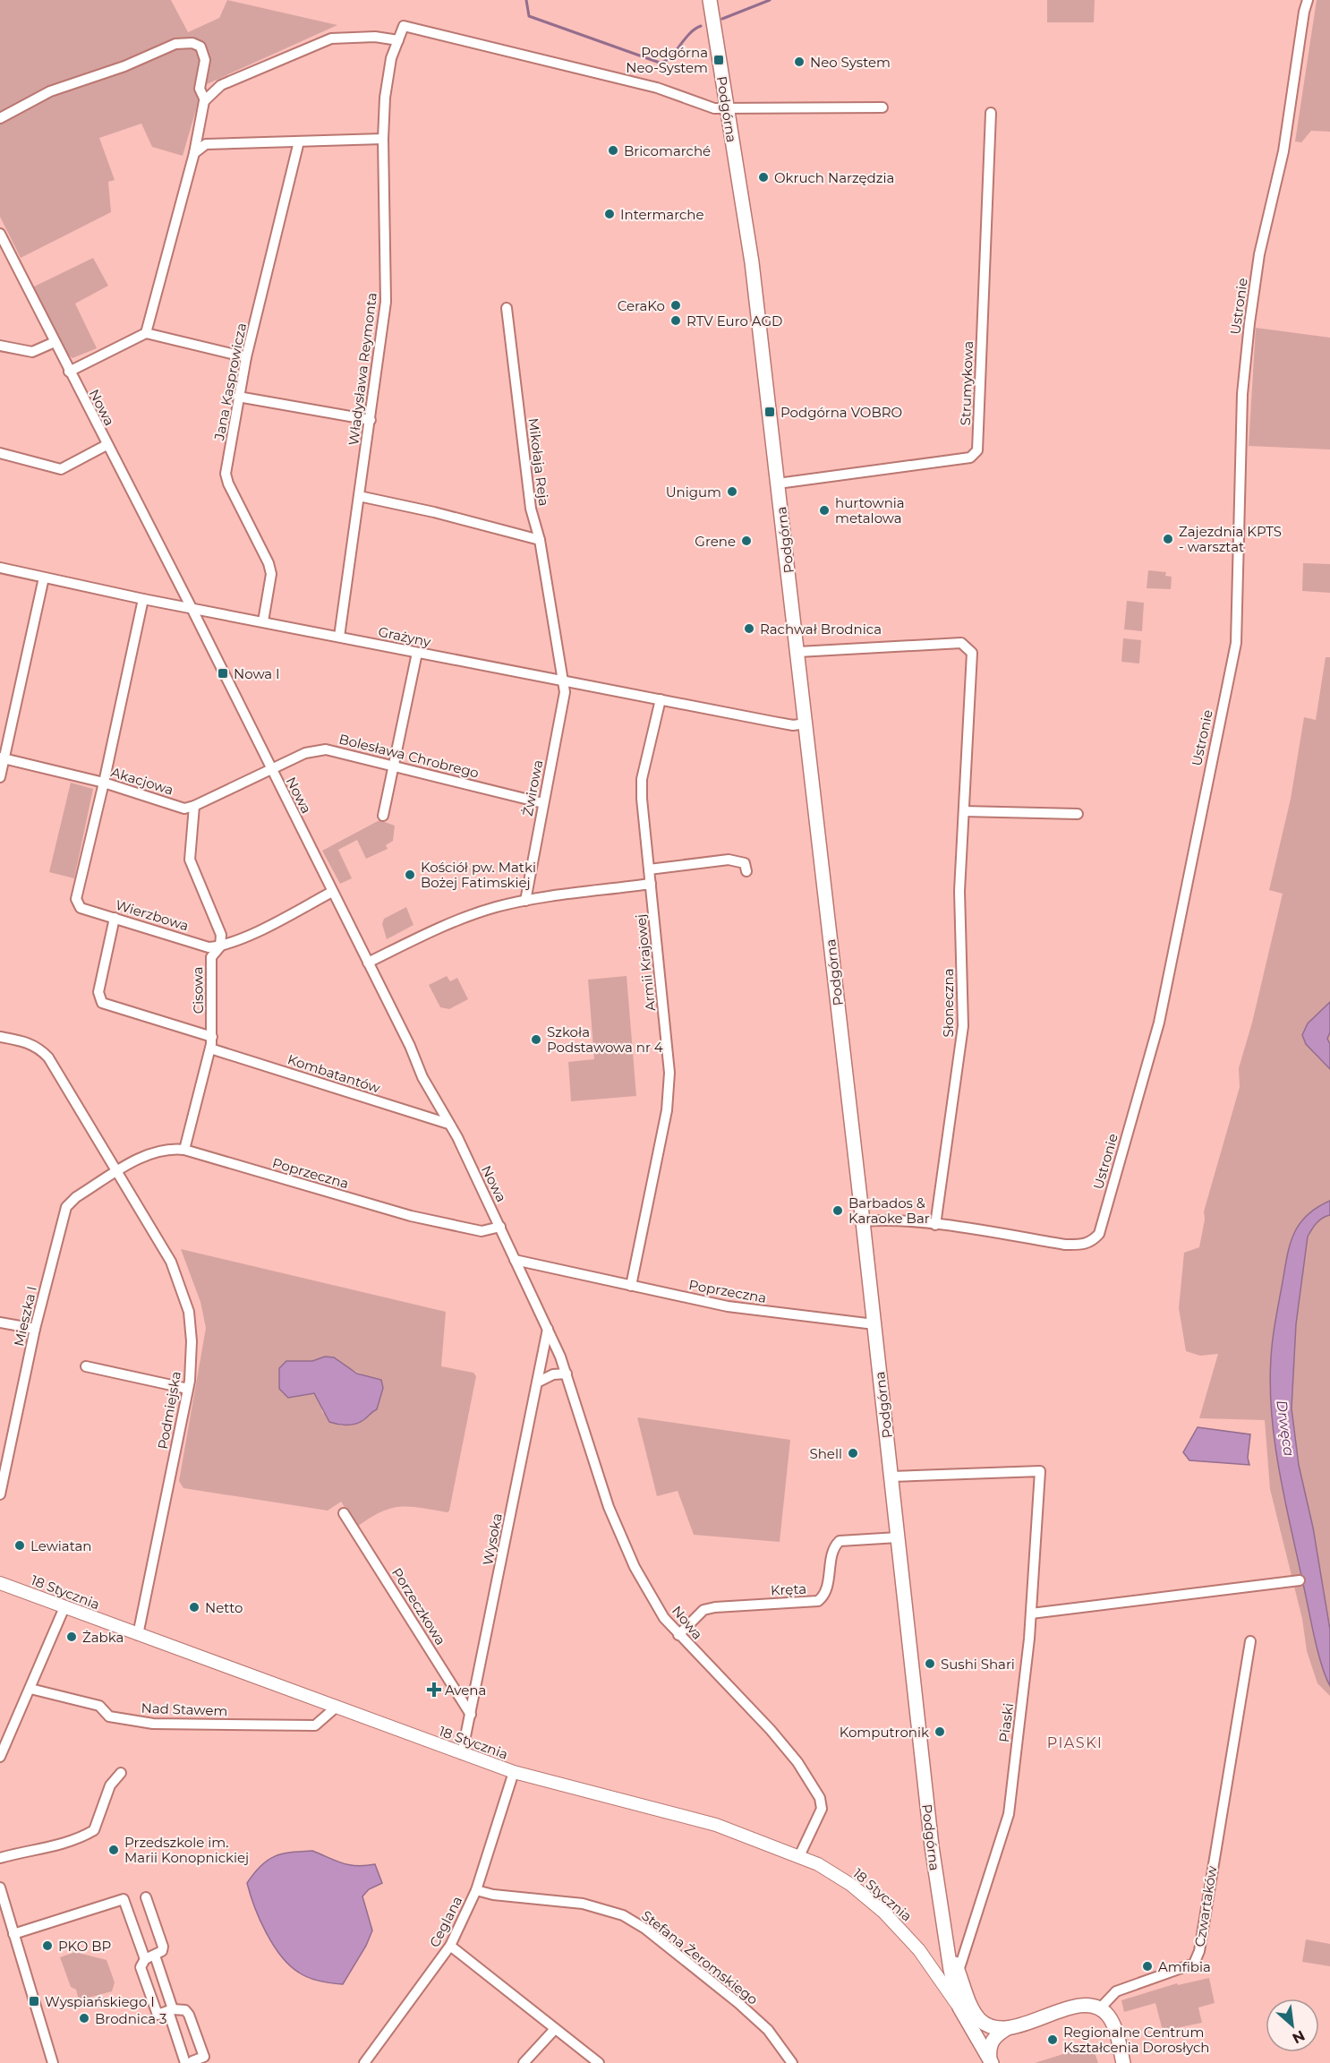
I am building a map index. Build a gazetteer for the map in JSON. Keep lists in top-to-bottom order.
{
  "streets": {
    "main road": ["Podgórna"],
    "street": [
      "Ustronie",
      "Władysława Reymonta",
      "Jana Kasprowicza",
      "Strumykowa",
      "Nowa",
      "Mikołaja Reja",
      "Grażyny",
      "Bolesława Chrobrego",
      "Akacjowa",
      "Żwirowa",
      "Wierzbowa",
      "Armii Krajowej",
      "Cisowa",
      "Słoneczna",
      "Kombatantów",
      "Poprzeczna",
      "Mieszka I",
      "Podmiejska",
      "Wysoka",
      "Kręta",
      "18 Stycznia",
      "Porzeczkowa",
      "Nad Stawem",
      "Piaski",
      "Czwartaków",
      "Ceglana",
      "Stefana Żeromskiego"
    ]
  },
  "crossings": [
    ["Podgórna", "Ustronie"],
    ["Podgórna", "Strumykowa"],
    ["Podgórna", "Grażyny"],
    ["Podgórna", "Słoneczna"],
    ["Podgórna", "Poprzeczna"],
    ["Podgórna", "Kręta"],
    ["Podgórna", "18 Stycznia"],
    ["Podgórna", "Piaski"],
    ["Ustronie", "Słoneczna"],
    ["Władysława Reymonta", "Grażyny"],
    ["Jana Kasprowicza", "Grażyny"],
    ["Nowa", "Grażyny"],
    ["Nowa", "Bolesława Chrobrego"],
    ["Nowa", "Kombatantów"],
    ["Nowa", "Poprzeczna"],
    ["Nowa", "Wysoka"],
    ["Nowa", "Kręta"],
    ["Nowa", "18 Stycznia"],
    ["Mikołaja Reja", "Grażyny"],
    ["Mikołaja Reja", "Żwirowa"],
    ["Grażyny", "Żwirowa"],
    ["Grażyny", "Wierzbowa"],
    ["Grażyny", "Armii Krajowej"],
    ["Bolesława Chrobrego", "Żwirowa"],
    ["Akacjowa", "Wierzbowa"],
    ["Akacjowa", "Cisowa"],
    ["Wierzbowa", "Cisowa"],
    ["Armii Krajowej", "Poprzeczna"],
    ["Cisowa", "Kombatantów"],
    ["Cisowa", "Poprzeczna"],
    ["Poprzeczna", "Mieszka I"],
    ["Poprzeczna", "Podmiejska"],
    ["Mieszka I", "Podmiejska"],
    ["Podmiejska", "18 Stycznia"],
    ["Wysoka", "18 Stycznia"],
    ["Wysoka", "Porzeczkowa"],
    ["18 Stycznia", "Nad Stawem"],
    ["18 Stycznia", "Piaski"],
    ["18 Stycznia", "Ceglana"],
    ["Ceglana", "Stefana Żeromskiego"]
  ],
  "districts": ["PIASKI"],
  "water": ["Drwęca"],
  "places": {
    "transit": [
      "Podgórna Neo-System",
      "Podgórna VOBRO",
      "Nowa I",
      "Wyspiańskiego I"
    ],
    "other": [
      "Neo System",
      "Bricomarché",
      "Okruch Narzędzia",
      "Intermarche",
      "CeraKo",
      "RTV Euro AGD",
      "Unigum",
      "hurtownia metalowa",
      "Zajezdnia KPTS - warsztat",
      "Grene",
      "Rachwał Brodnica",
      "Kościół pw. Matki Bożej Fatimskiej",
      "Szkoła Podstawowa nr 4",
      "Barbados & Karaoke Bar",
      "Shell",
      "Lewiatan",
      "Netto",
      "Żabka",
      "Sushi Shari",
      "Komputronik",
      "Przedszkole im. Marii Konopnickiej",
      "PKO BP",
      "Amfibia",
      "Brodnica 3",
      "Regionalne Centrum Kształcenia Dorosłych"
    ],
    "health": ["Avena"]
  },
  "north": "bottom right"
}
